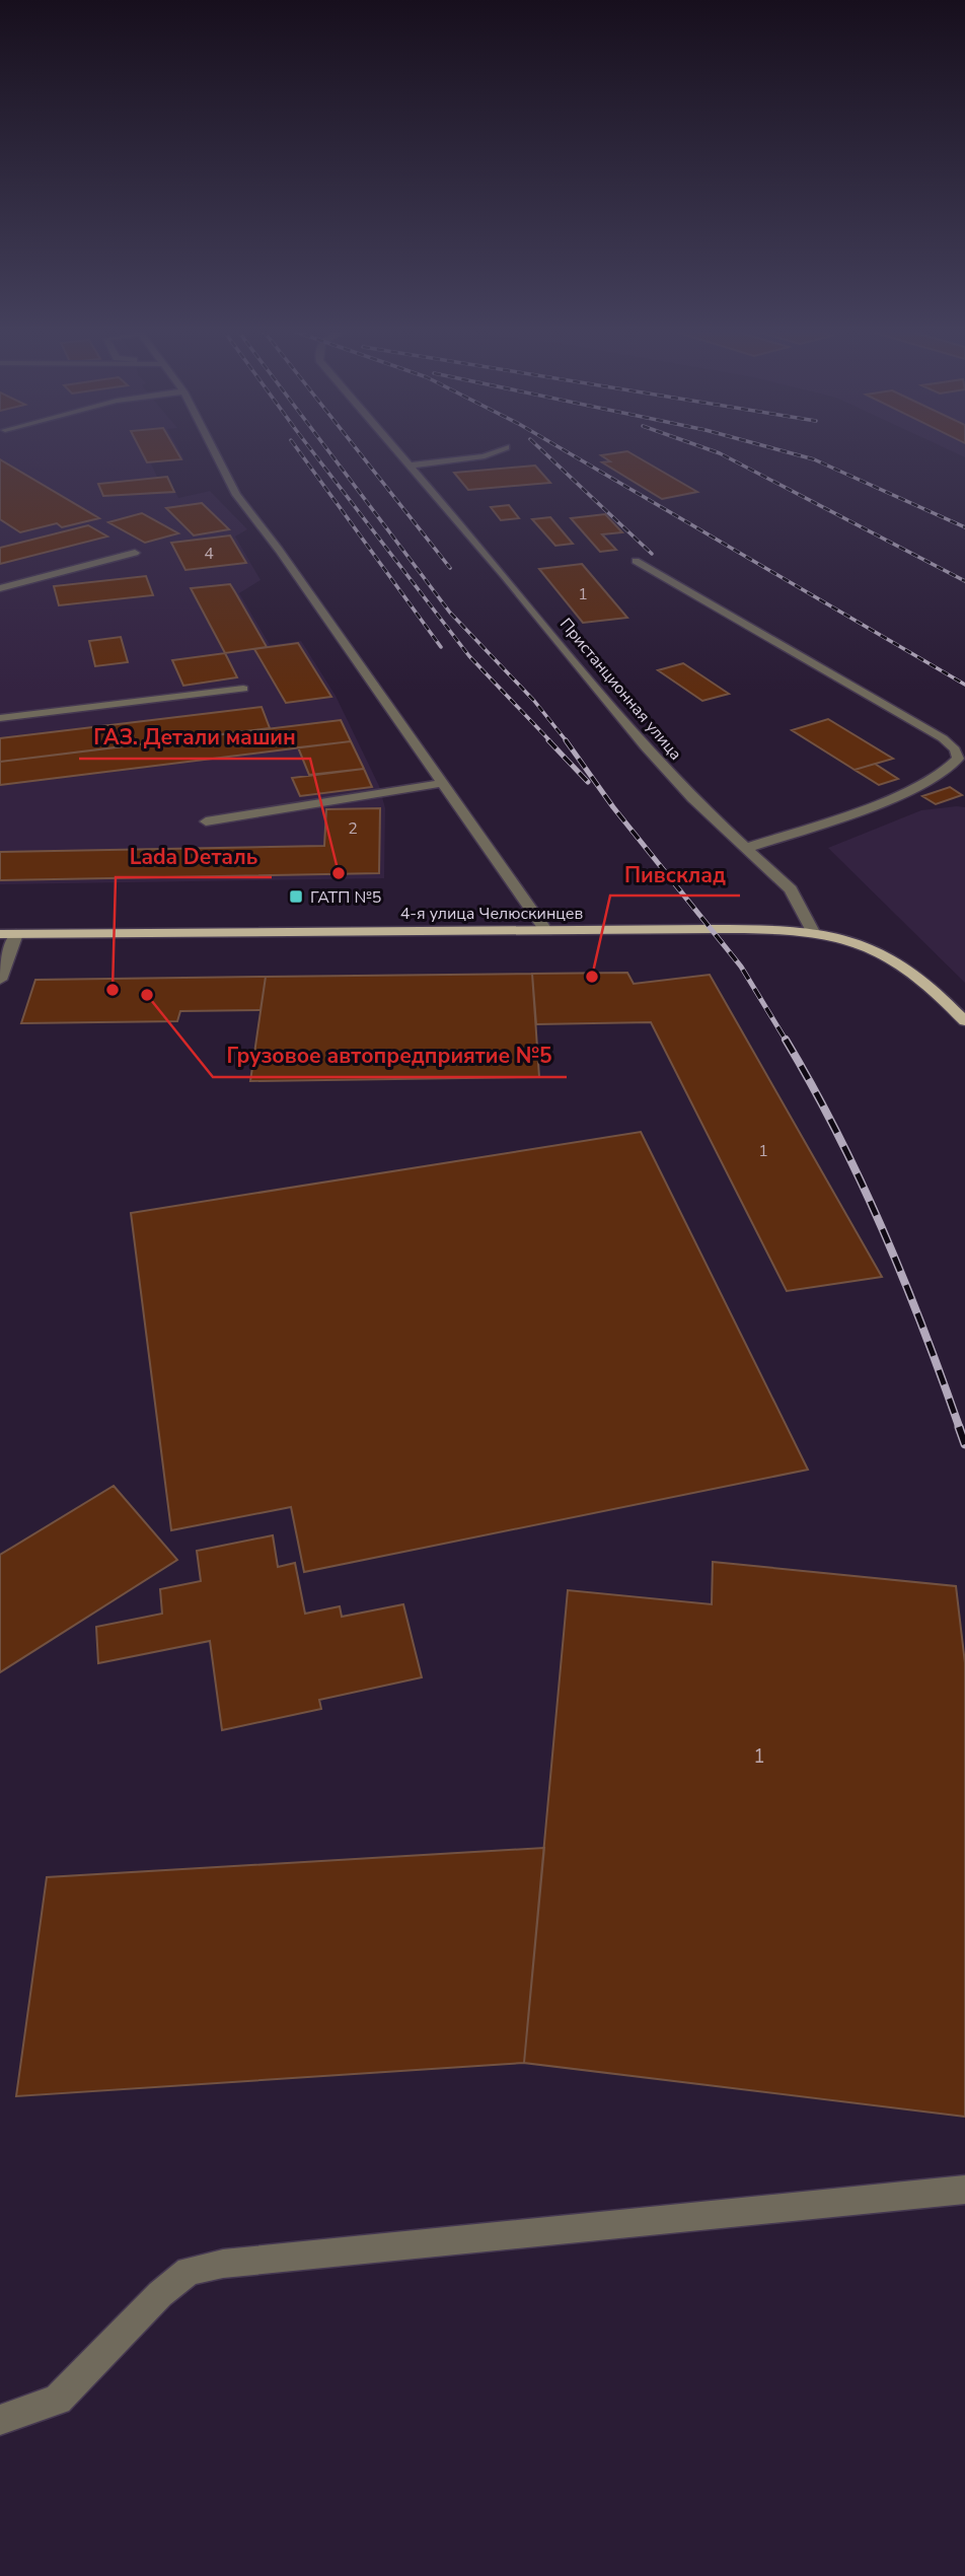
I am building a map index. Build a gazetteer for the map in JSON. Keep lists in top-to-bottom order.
{
  "streets": {
    "main road": ["4-я улица Челюскинцев"],
    "street": ["Пристанционная улица"]
  },
  "crossings": [
    ["Пристанционная улица", "4-я улица Челюскинцев"]
  ],
  "places": {
    "other": [
      "ГАЗ. Детали машин",
      "Пивсклад",
      "Lada Dеталь",
      "Грузовое автопредприятие №5"
    ],
    "transit": ["ГАТП №5"]
  },
  "house_numbers": [
    "4",
    "1",
    "2",
    "1",
    "1"
  ]
}
